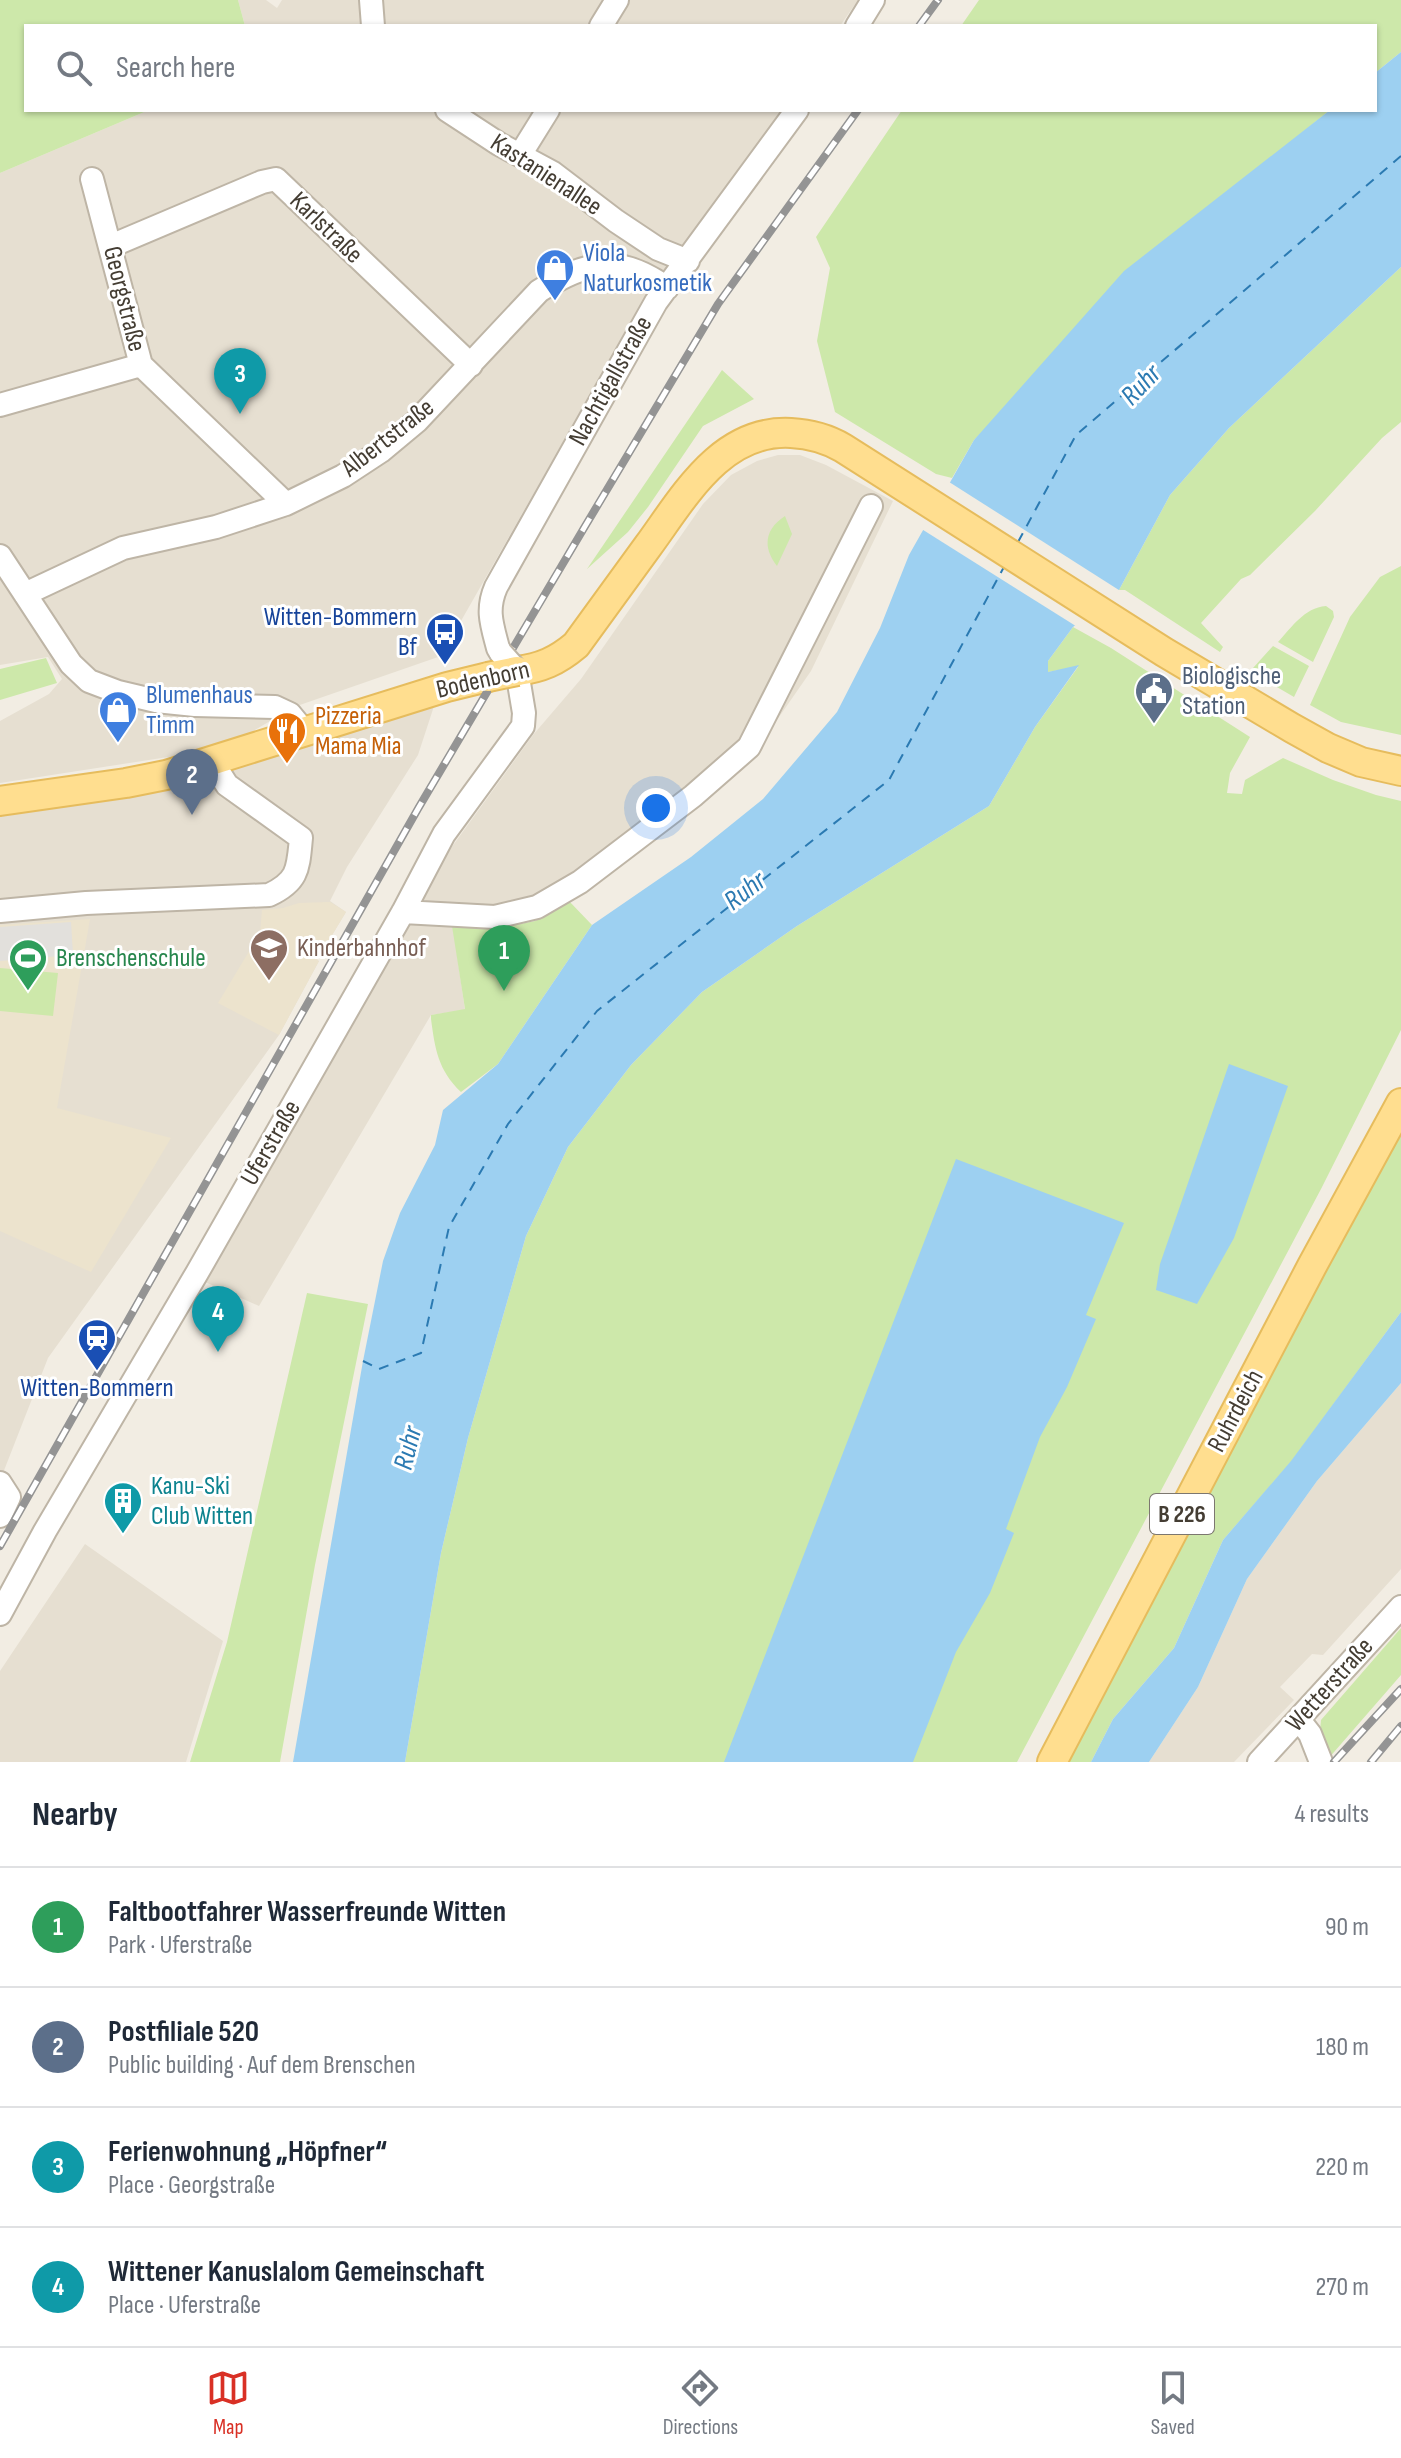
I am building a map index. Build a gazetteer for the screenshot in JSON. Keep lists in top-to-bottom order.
{
  "streets": {
    "main road": ["Bodenborn", "Ruhrdeich", "B 226"],
    "street": [
      "Kastanienallee",
      "Karlstraße",
      "Georgstraße",
      "Nachtigallstraße",
      "Albertstraße",
      "Uferstraße",
      "Wetterstraße"
    ]
  },
  "crossings": [
    ["Kastanienallee", "Nachtigallstraße"],
    ["Karlstraße", "Georgstraße"],
    ["Karlstraße", "Albertstraße"],
    ["Georgstraße", "Albertstraße"],
    ["Nachtigallstraße", "Albertstraße"],
    ["Nachtigallstraße", "Bodenborn"],
    ["Nachtigallstraße", "Uferstraße"],
    ["Bodenborn", "Uferstraße"]
  ],
  "water": ["Ruhr"],
  "places": {
    "shop": ["Viola Naturkosmetik", "Blumenhaus Timm"],
    "bus stop": ["Witten-Bommern Bf"],
    "public building": ["Biologische Station"],
    "restaurant": ["Pizzeria Mama Mia"],
    "school or university": ["Kinderbahnhof"],
    "sports": ["Brenschenschule"],
    "station": ["Witten-Bommern"],
    "building": ["Kanu-Ski Club Witten"]
  },
  "page": {
    "search": "Search here",
    "pins": [
      "3",
      "2",
      "1",
      "4"
    ],
    "heading": ["Nearby", "4 results"],
    "list": [
      {
        "mark": "1",
        "name": "Faltbootfahrer Wasserfreunde Witten",
        "note": "Park · Uferstraße",
        "value": "90 m"
      },
      {
        "mark": "2",
        "name": "Postfiliale 520",
        "note": "Public building · Auf dem Brenschen",
        "value": "180 m"
      },
      {
        "mark": "3",
        "name": "Ferienwohnung „Höpfner“",
        "note": "Place · Georgstraße",
        "value": "220 m"
      },
      {
        "mark": "4",
        "name": "Wittener Kanuslalom Gemeinschaft",
        "note": "Place · Uferstraße",
        "value": "270 m"
      }
    ],
    "nav": ["Map", "Directions", "Saved"]
  }
}
